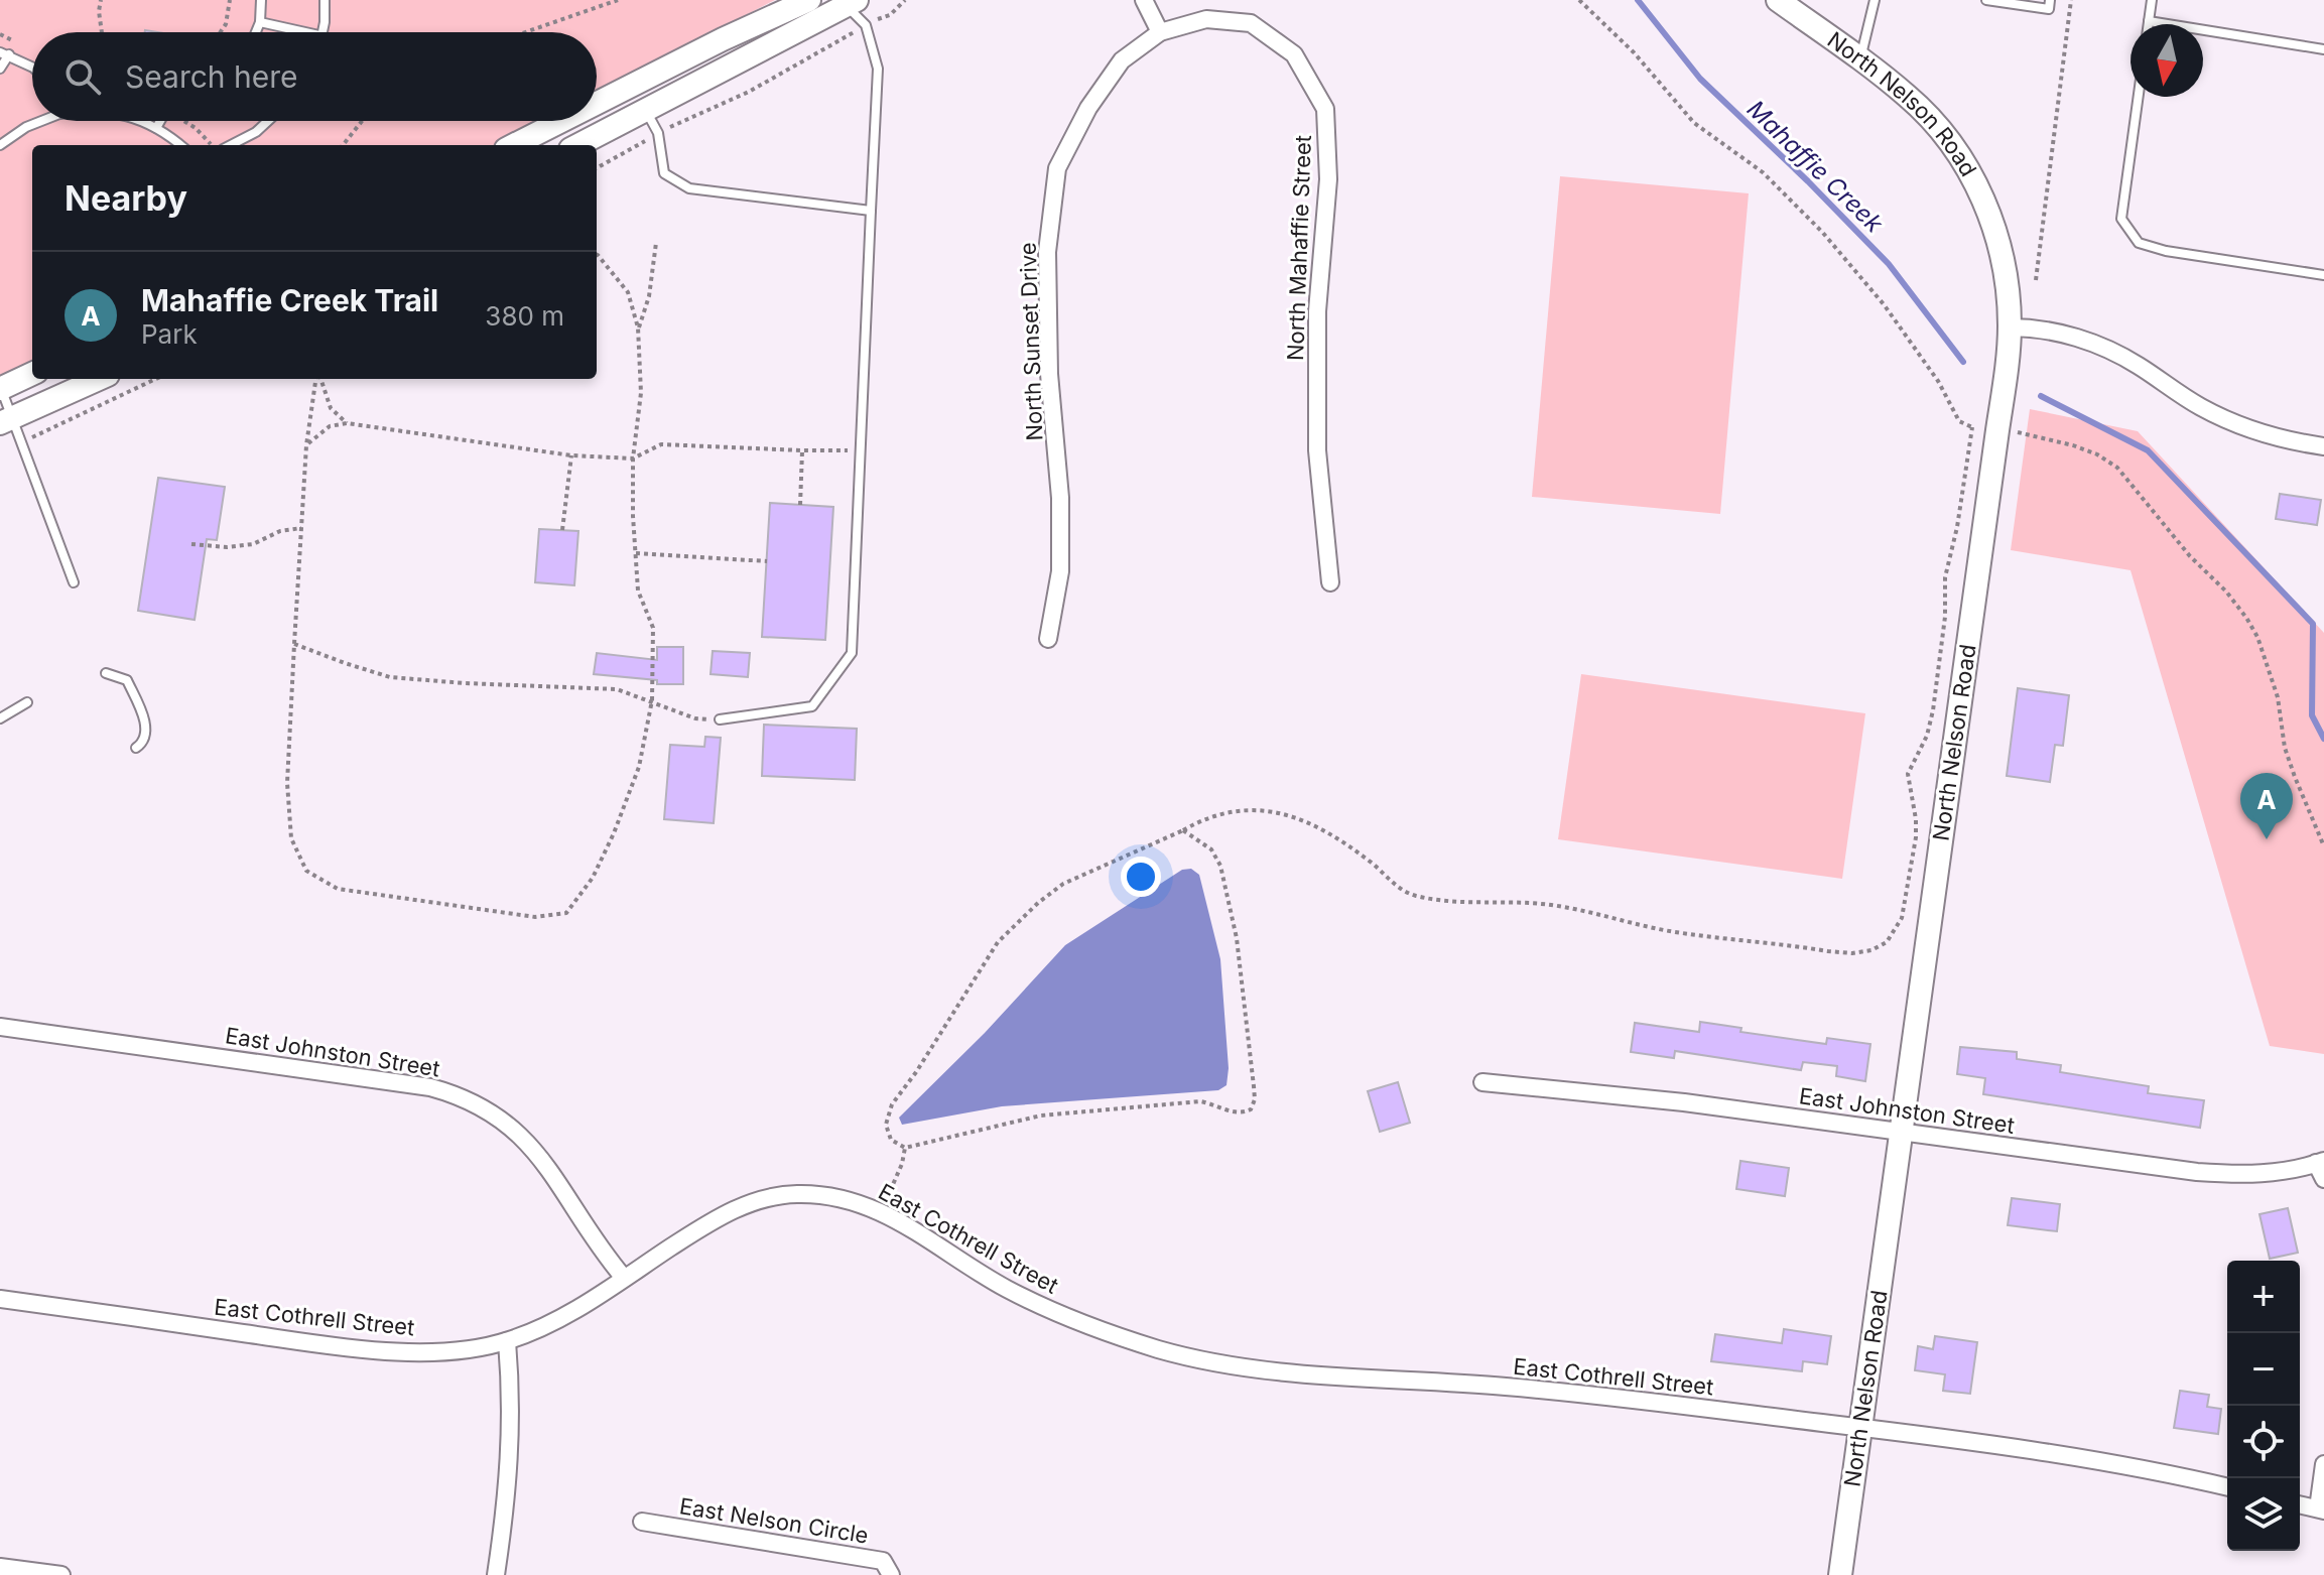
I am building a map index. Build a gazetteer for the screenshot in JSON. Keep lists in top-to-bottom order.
{
  "streets": {
    "street": [
      "North Nelson Road",
      "North Mahaffie Street",
      "North Sunset Drive",
      "East Johnston Street",
      "East Cothrell Street",
      "East Nelson Circle"
    ]
  },
  "crossings": [
    ["North Nelson Road", "East Johnston Street"],
    ["North Nelson Road", "East Cothrell Street"],
    ["North Mahaffie Street", "North Sunset Drive"],
    ["East Johnston Street", "East Cothrell Street"]
  ],
  "water": ["Mahaffie Creek"],
  "north": "bottom",
  "page": {
    "search": "Search here",
    "heading": "Nearby",
    "list": [
      {
        "mark": "A",
        "name": "Mahaffie Creek Trail",
        "note": "Park",
        "value": "380 m"
      }
    ],
    "pins": "A",
    "map_buttons": ["+", "−"]
  }
}
